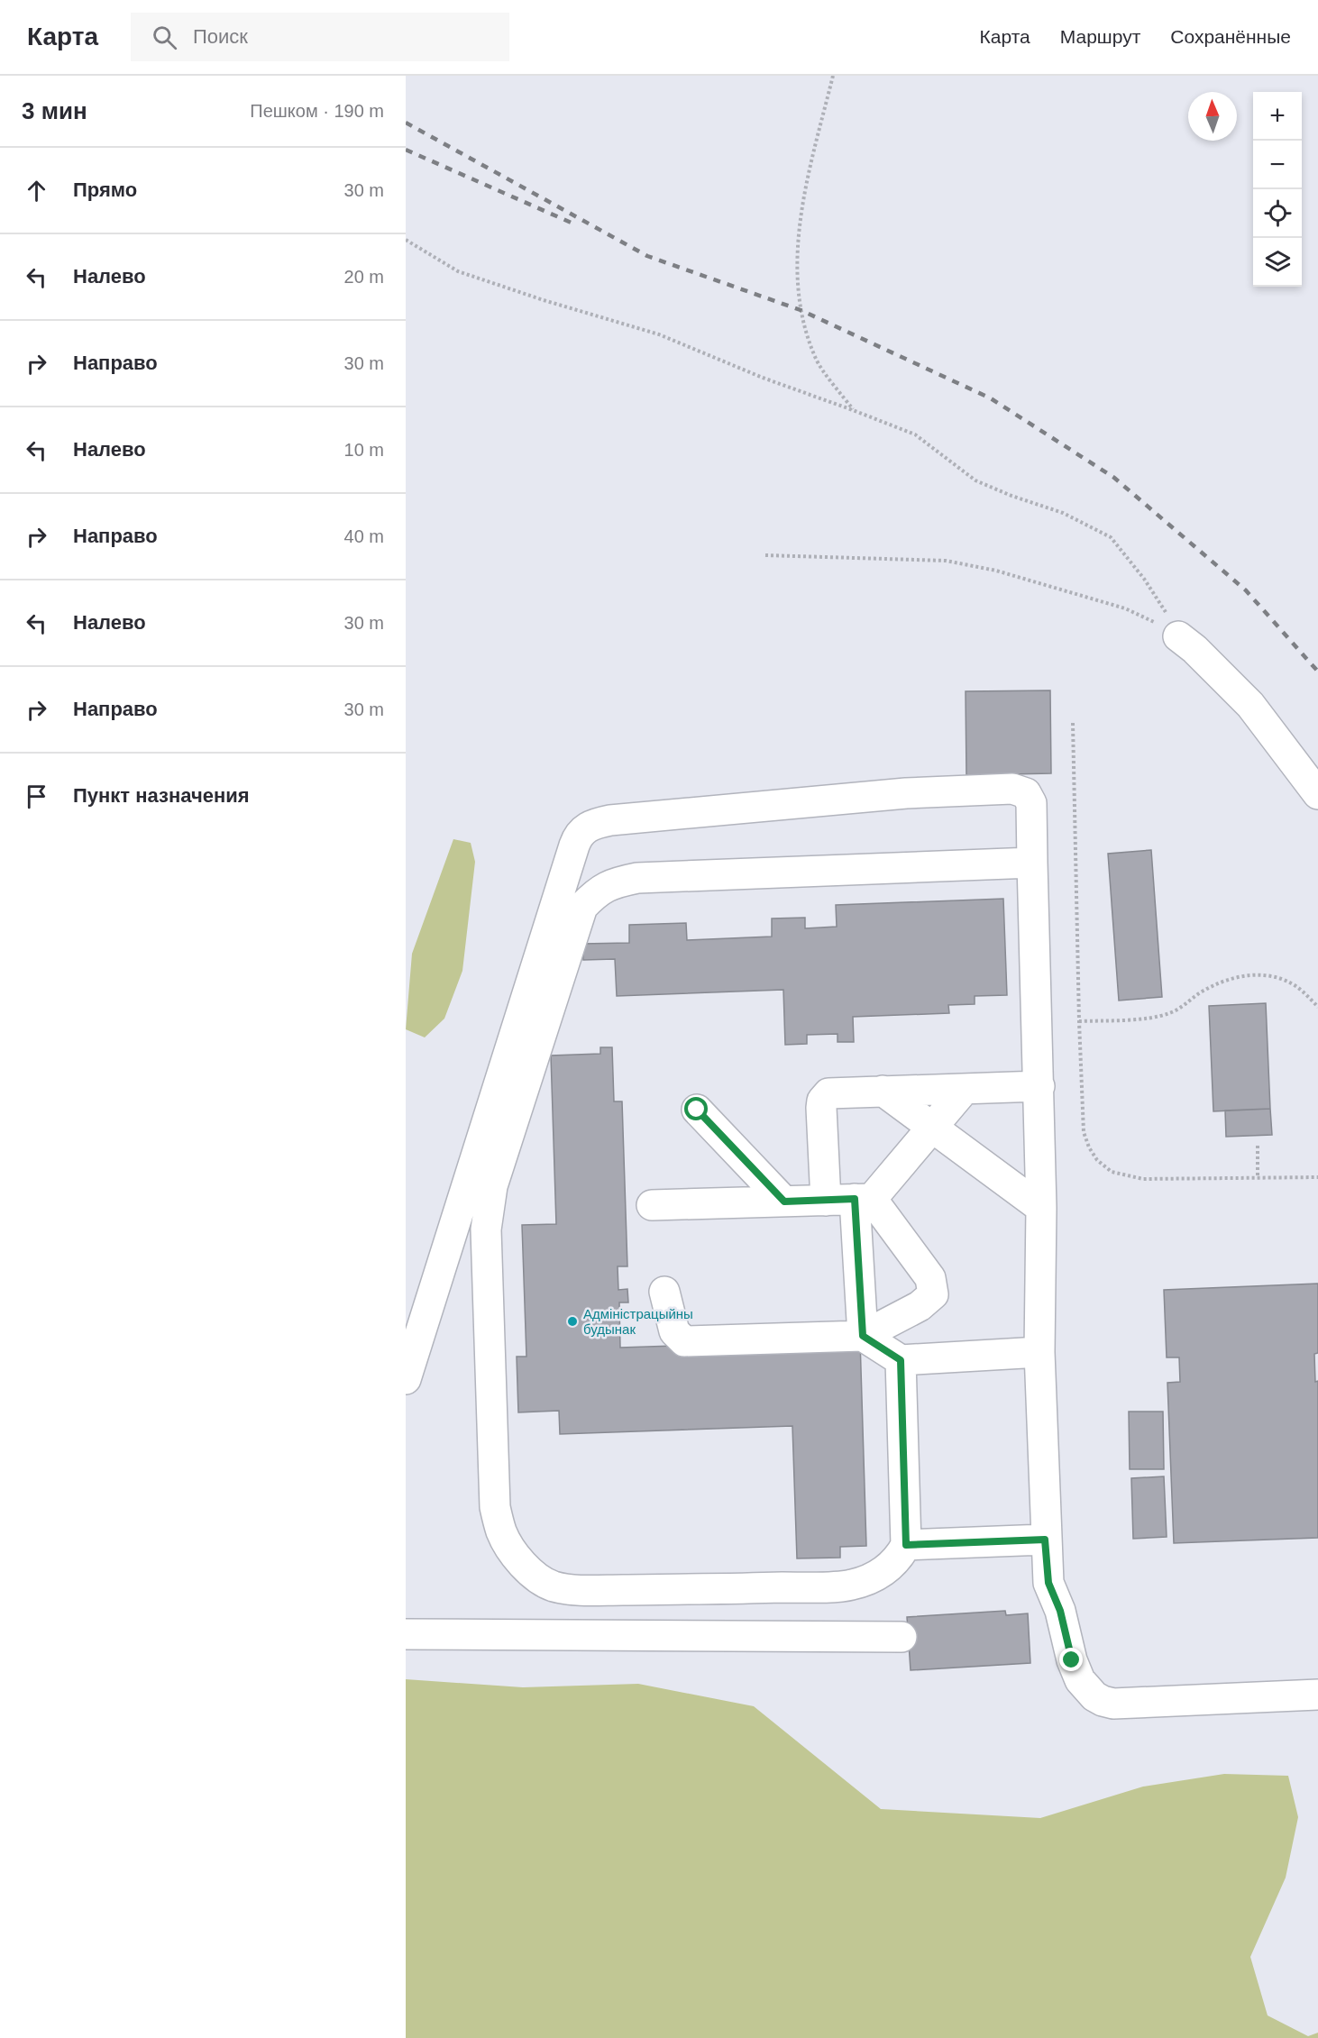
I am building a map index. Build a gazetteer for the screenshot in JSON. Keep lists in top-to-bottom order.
{
  "places": ["Адміністрацыйны будынак"],
  "north": "top",
  "page": {
    "header": "Карта",
    "search": "Поиск",
    "nav": ["Карта", "Маршрут", "Сохранённые"],
    "heading": ["3 мин", "Пешком · 190 m"],
    "map_buttons": ["+", "−"],
    "list": [
      ["Прямо", "30 m"],
      ["Налево", "20 m"],
      ["Направо", "30 m"],
      ["Налево", "10 m"],
      ["Направо", "40 m"],
      ["Налево", "30 m"],
      ["Направо", "30 m"],
      "Пункт назначения"
    ]
  }
}
